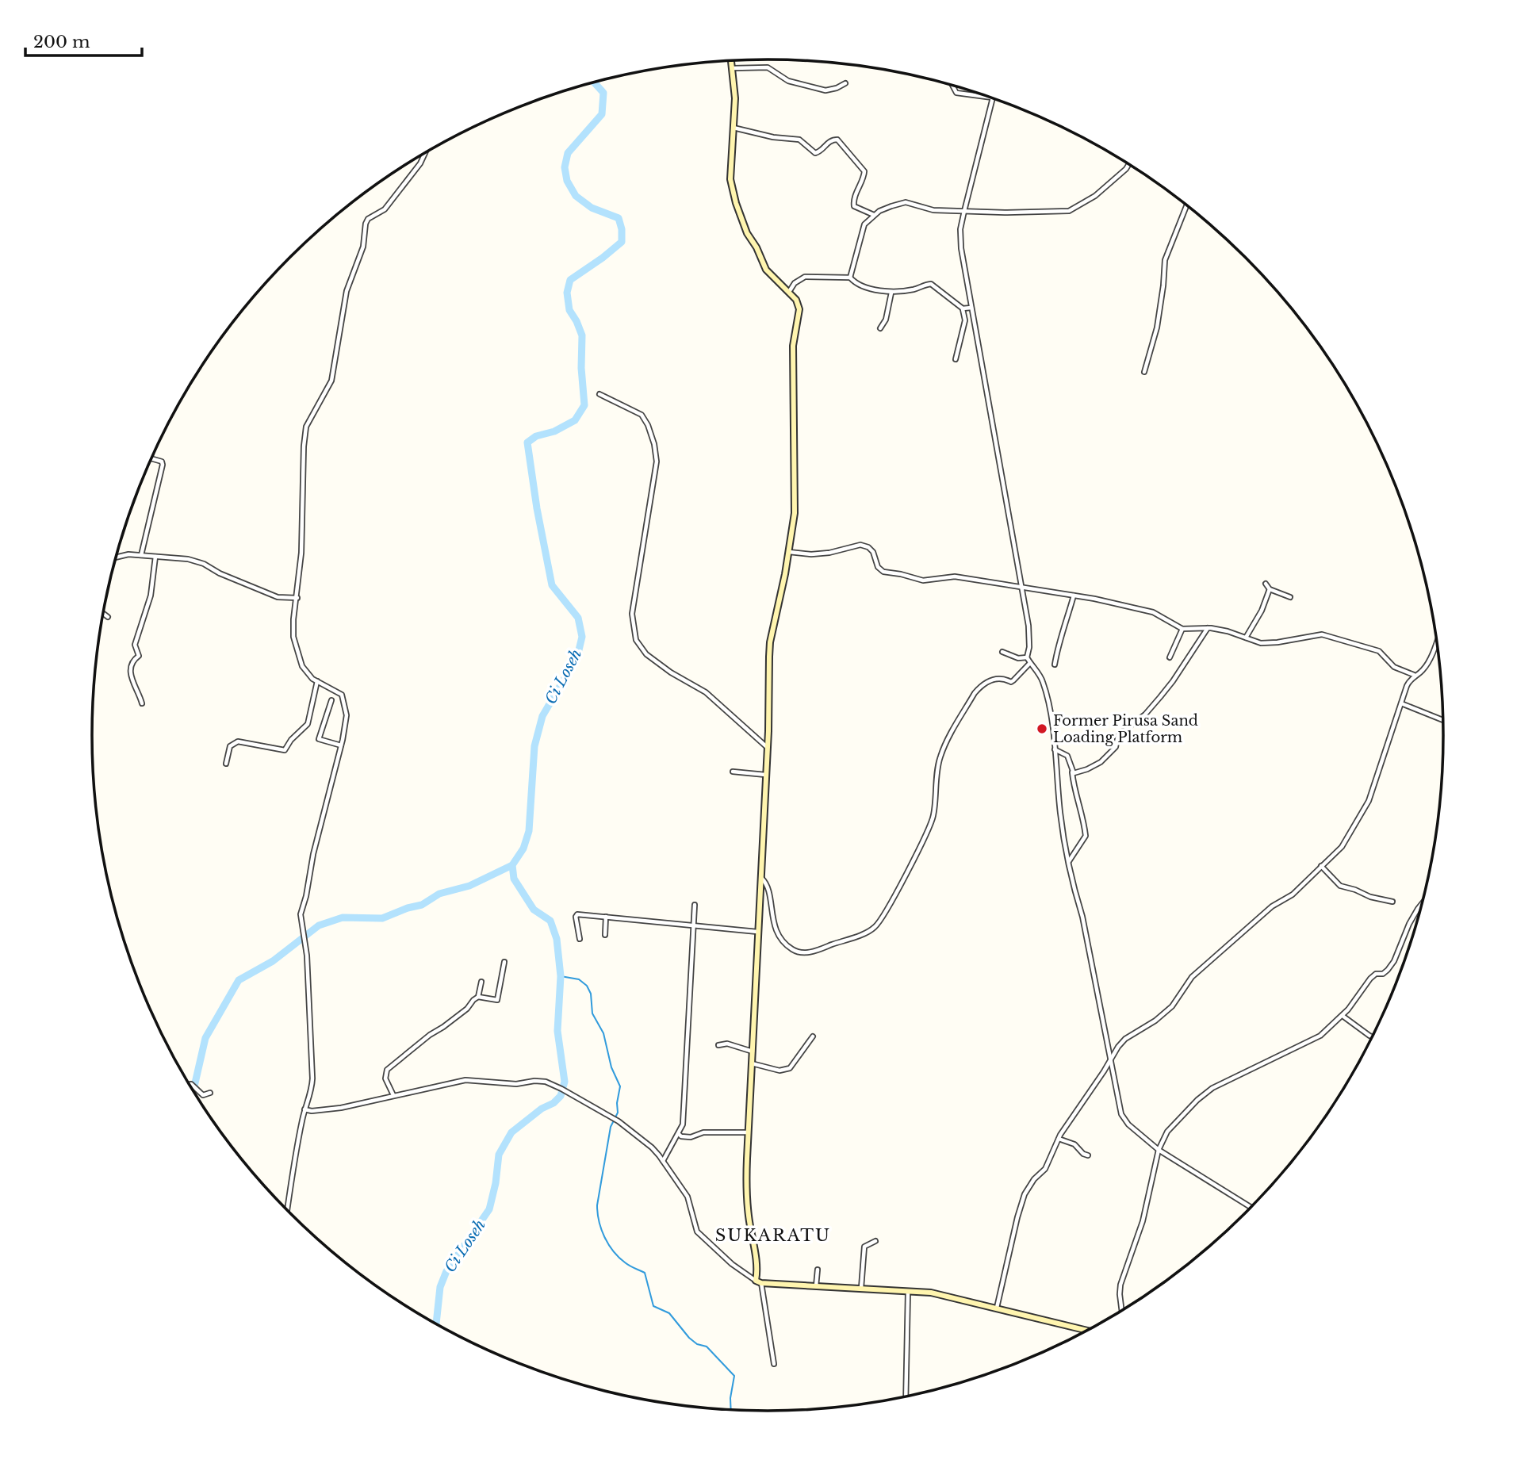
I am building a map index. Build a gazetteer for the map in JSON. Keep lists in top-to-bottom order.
{
  "districts": ["SUKARATU"],
  "water": ["Ci Loseh"],
  "places": ["Former Pirusa Sand Loading Platform"],
  "scale_bar": "200 m"
}
